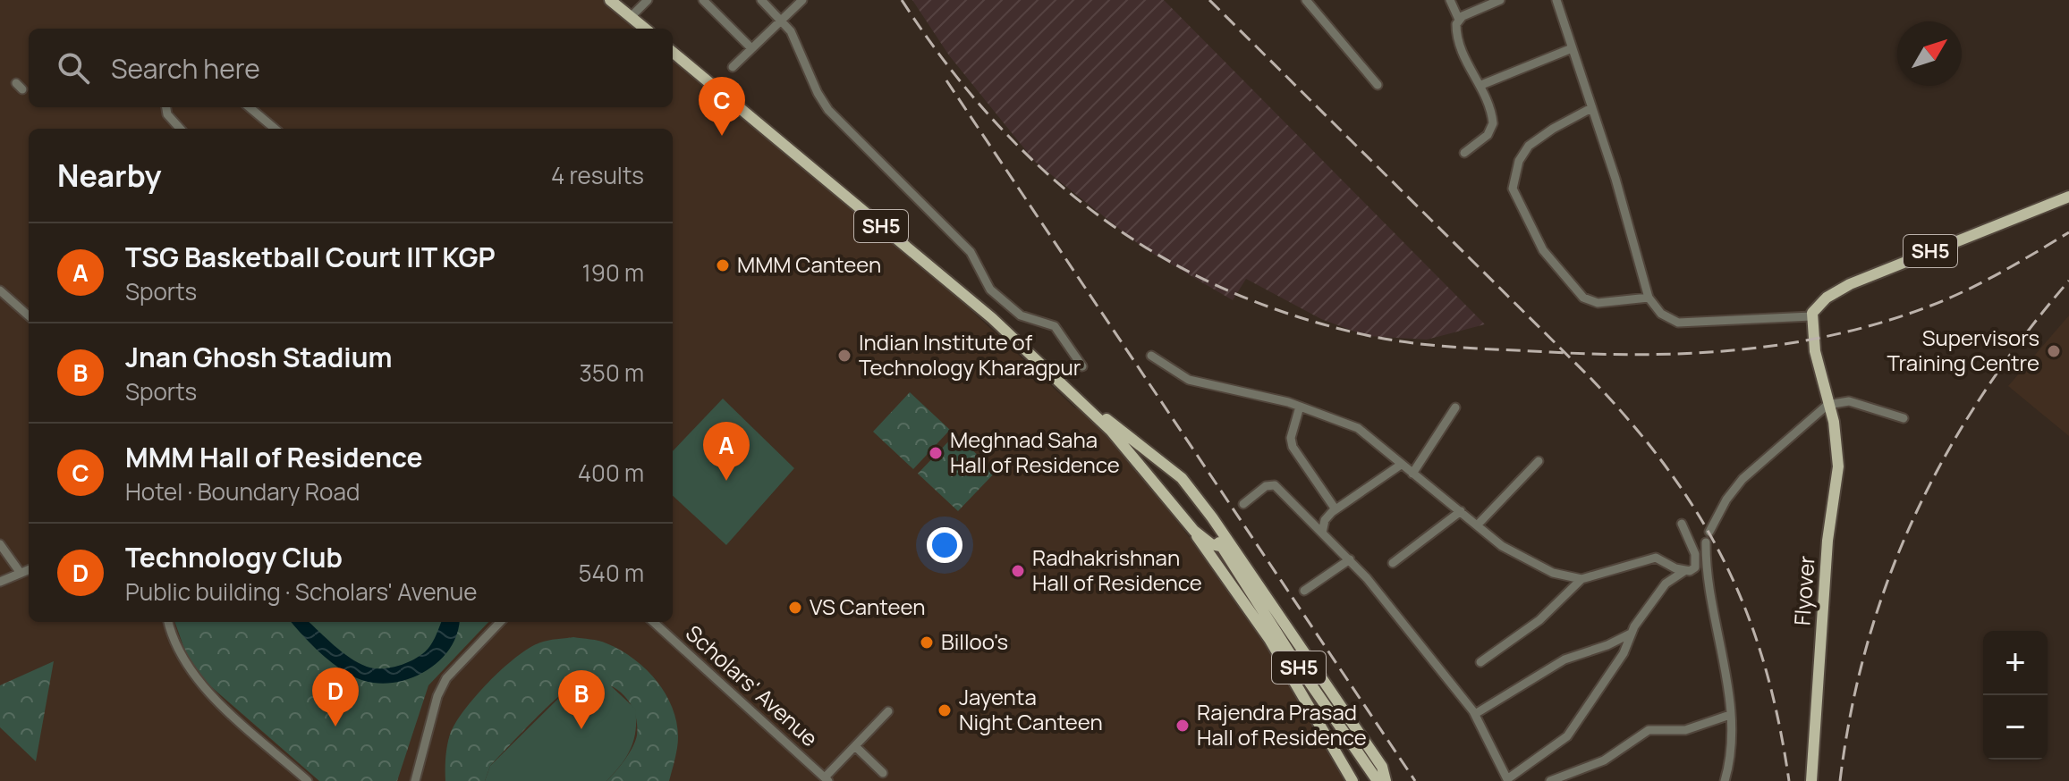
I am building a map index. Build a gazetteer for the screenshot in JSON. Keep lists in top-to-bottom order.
{
  "streets": {
    "main road": ["SH5", "Flyover"],
    "street": ["Scholars' Avenue"]
  },
  "crossings": [
    ["SH5", "Flyover"]
  ],
  "places": [
    "MMM Canteen",
    "Supervisors Training Centre",
    "Indian Institute of Technology Kharagpur",
    "Meghnad Saha Hall of Residence",
    "Radhakrishnan Hall of Residence",
    "VS Canteen",
    "Billoo's",
    "Jayenta Night Canteen",
    "Rajendra Prasad Hall of Residence"
  ],
  "north": "top right",
  "page": {
    "search": "Search here",
    "pins": [
      "C",
      "A",
      "D",
      "B"
    ],
    "heading": ["Nearby", "4 results"],
    "list": [
      {
        "mark": "A",
        "name": "TSG Basketball Court IIT KGP",
        "note": "Sports",
        "value": "190 m"
      },
      {
        "mark": "B",
        "name": "Jnan Ghosh Stadium",
        "note": "Sports",
        "value": "350 m"
      },
      {
        "mark": "C",
        "name": "MMM Hall of Residence",
        "note": "Hotel · Boundary Road",
        "value": "400 m"
      },
      {
        "mark": "D",
        "name": "Technology Club",
        "note": "Public building · Scholars' Avenue",
        "value": "540 m"
      }
    ],
    "map_buttons": ["+", "−"]
  }
}
